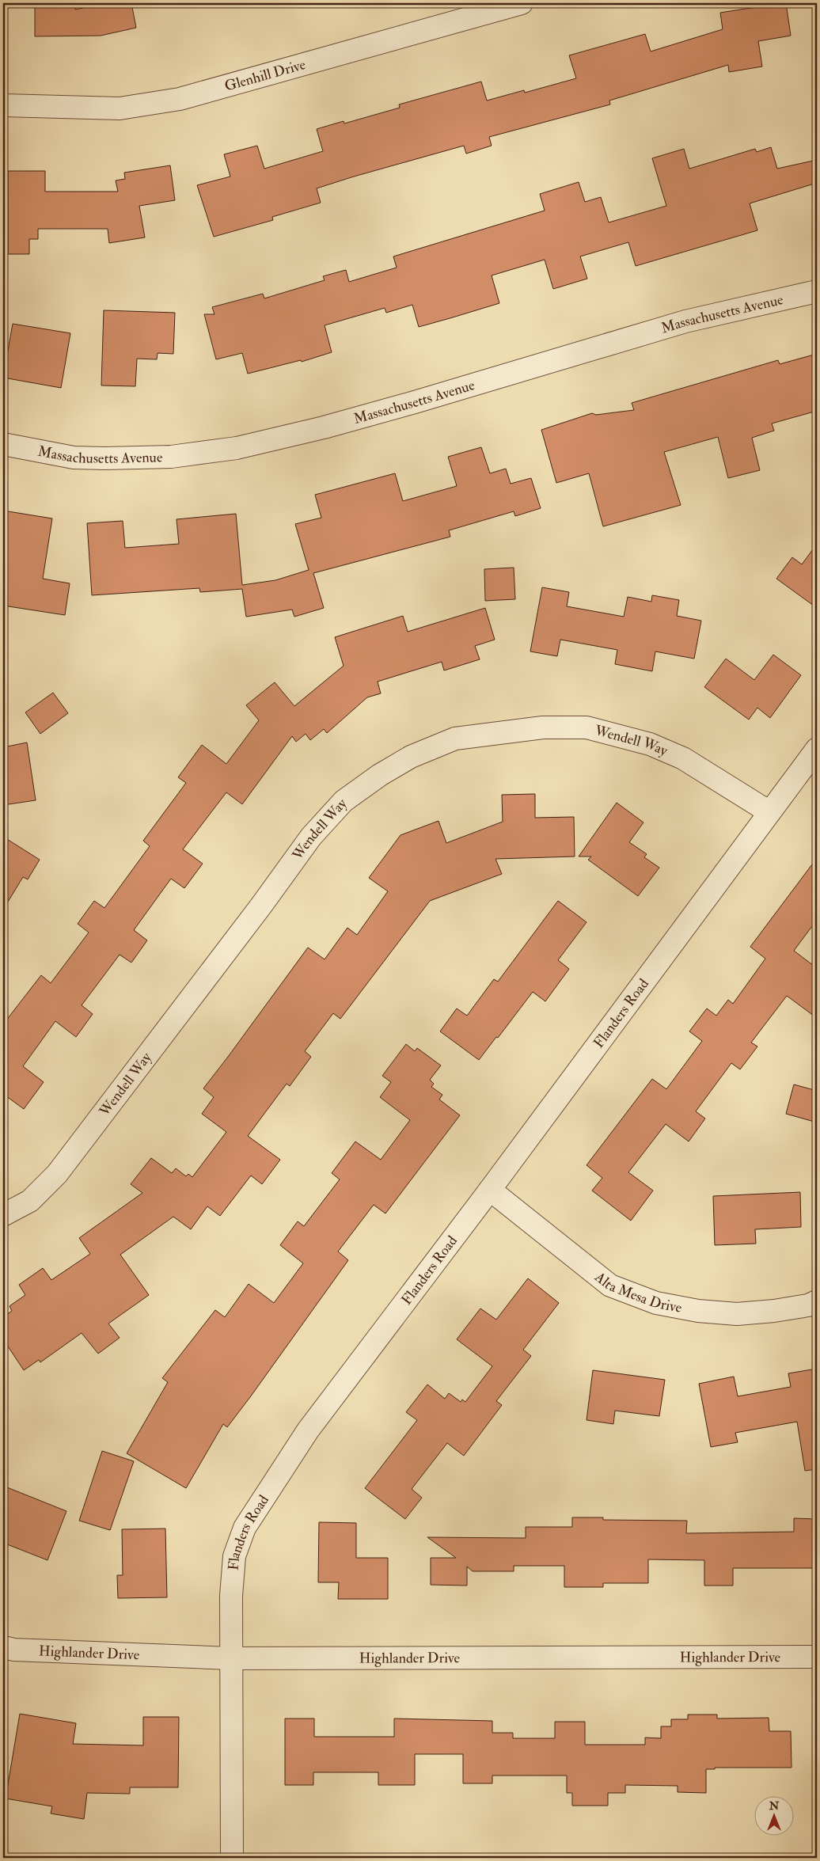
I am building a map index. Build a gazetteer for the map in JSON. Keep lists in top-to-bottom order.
{
  "streets": {
    "street": [
      "Glenhill Drive",
      "Massachusetts Avenue",
      "Wendell Way",
      "Flanders Road",
      "Alta Mesa Drive",
      "Highlander Drive"
    ]
  },
  "crossings": [
    ["Wendell Way", "Flanders Road"],
    ["Flanders Road", "Alta Mesa Drive"],
    ["Flanders Road", "Highlander Drive"]
  ],
  "north": "top"
}
